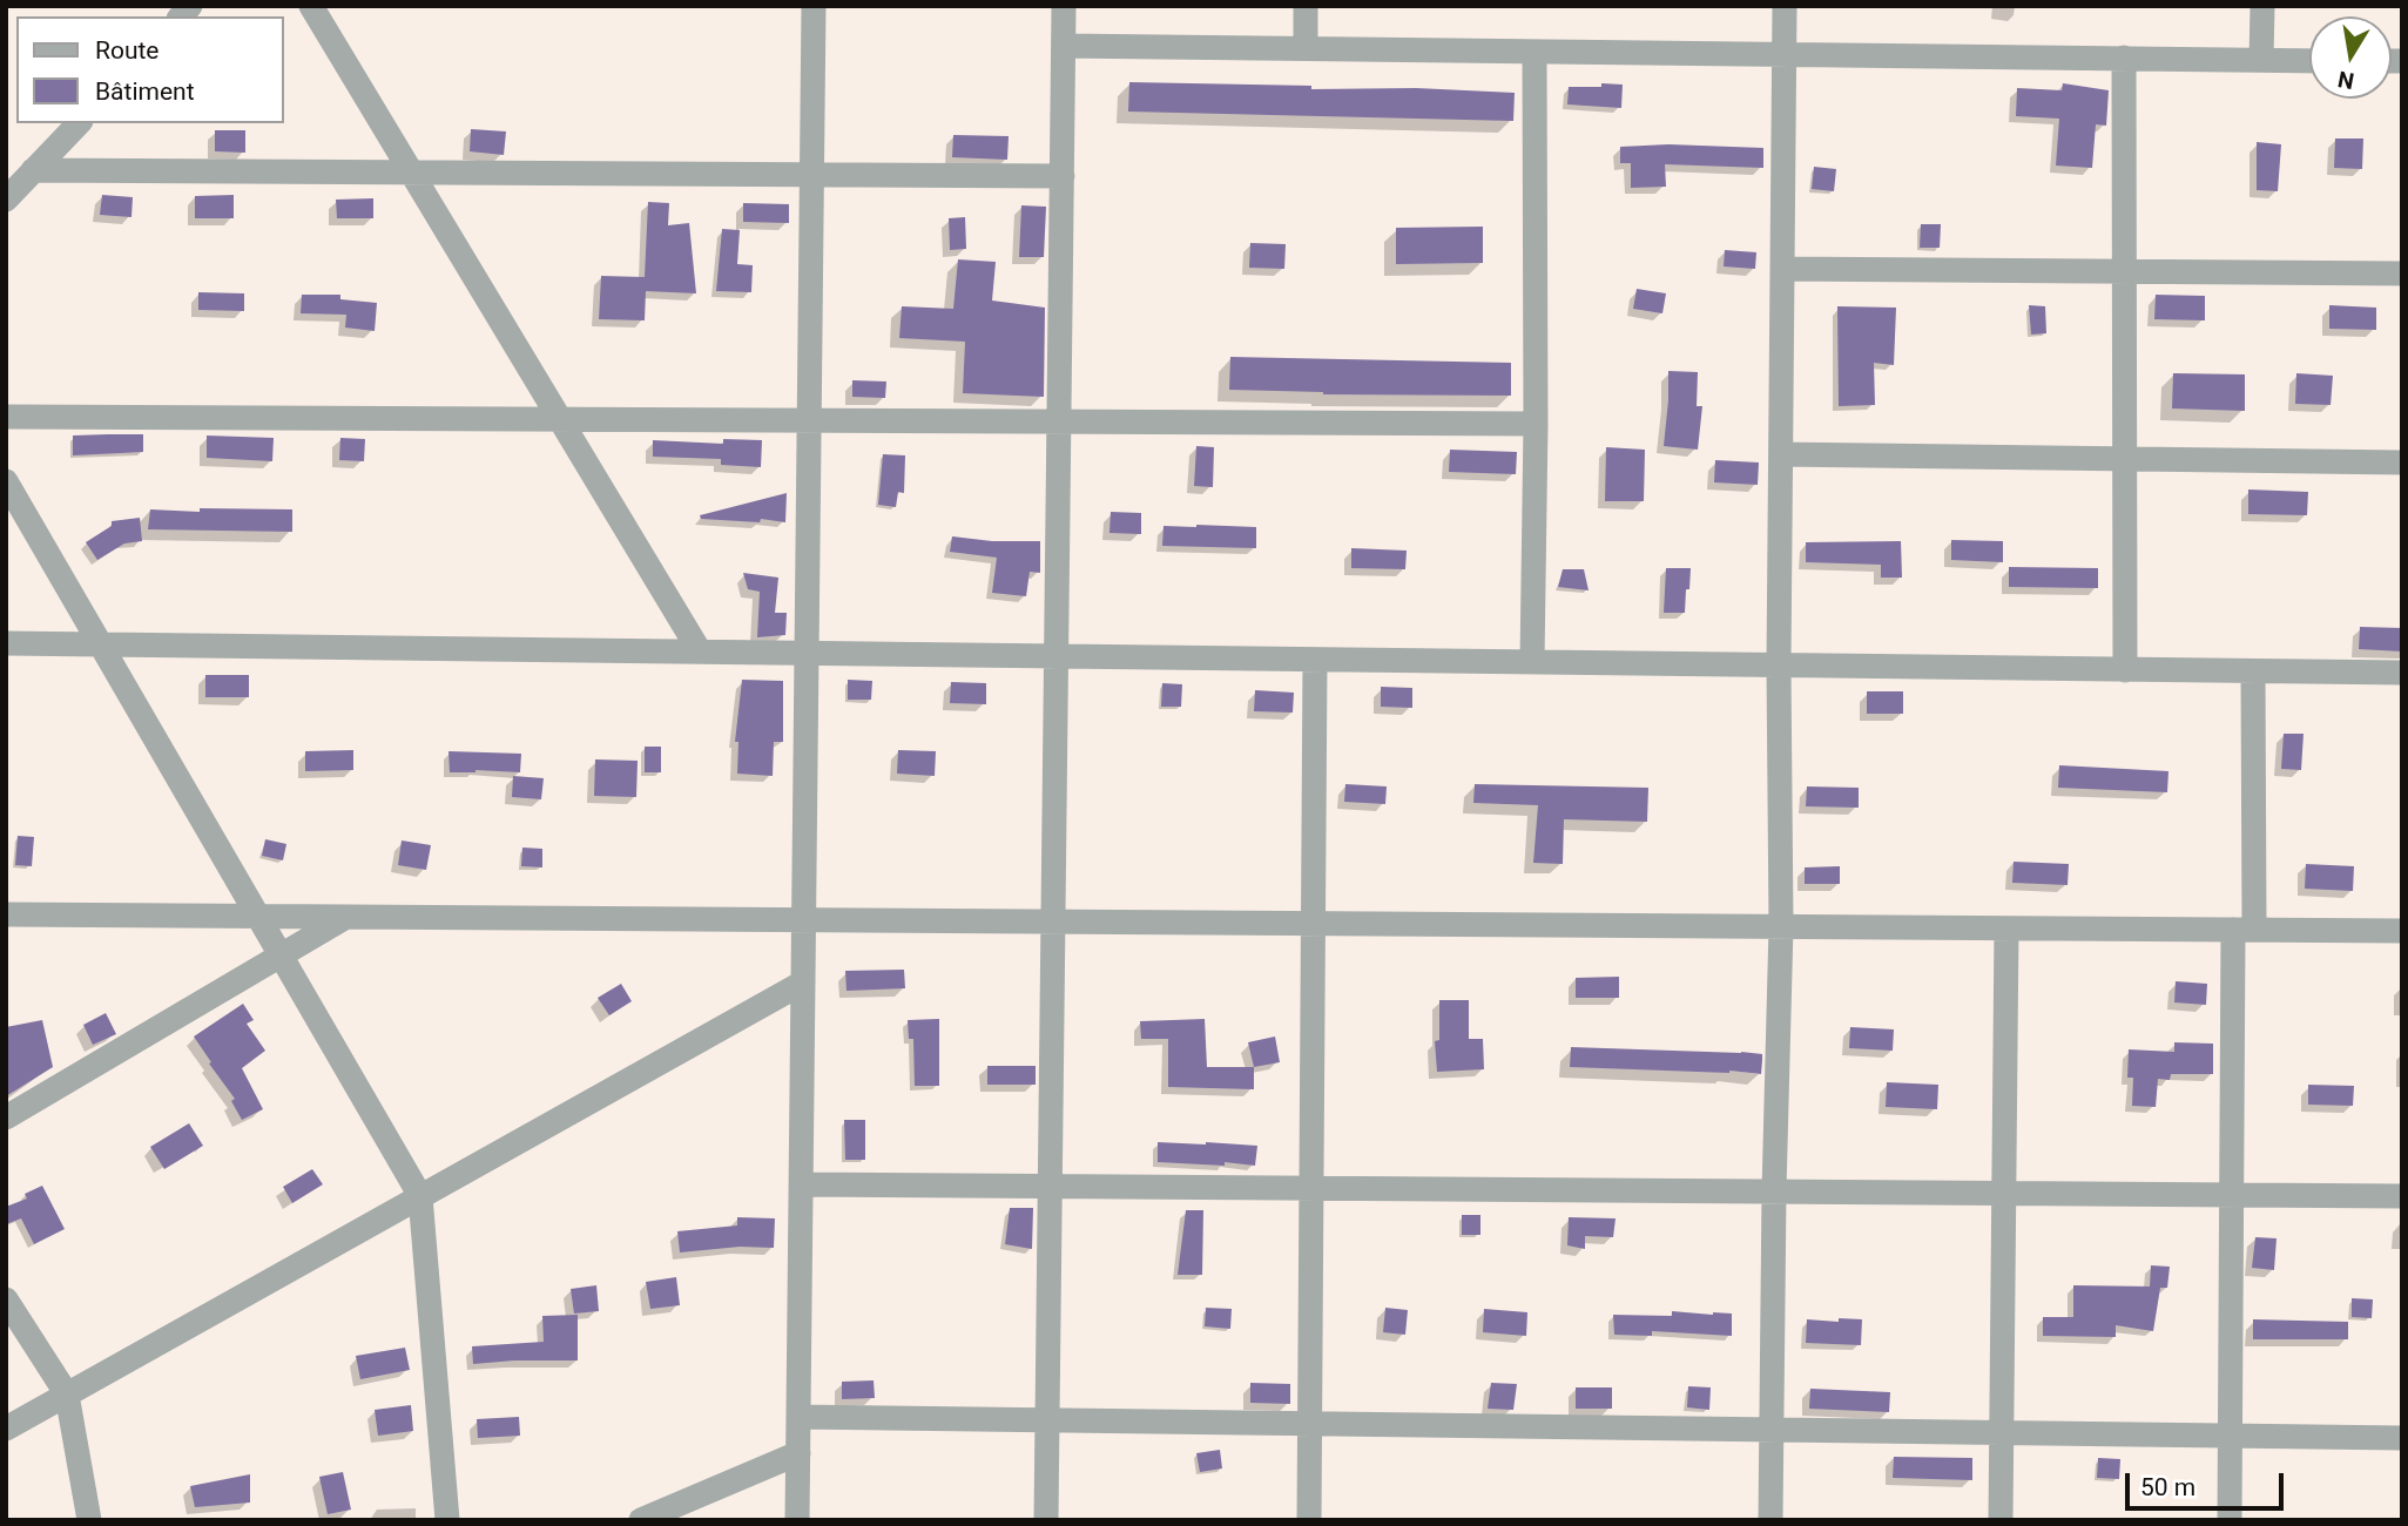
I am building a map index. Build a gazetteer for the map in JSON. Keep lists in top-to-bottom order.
{
  "legend": ["Route", "Bâtiment"],
  "scale_bar": "50 m",
  "north": "bottom"
}
